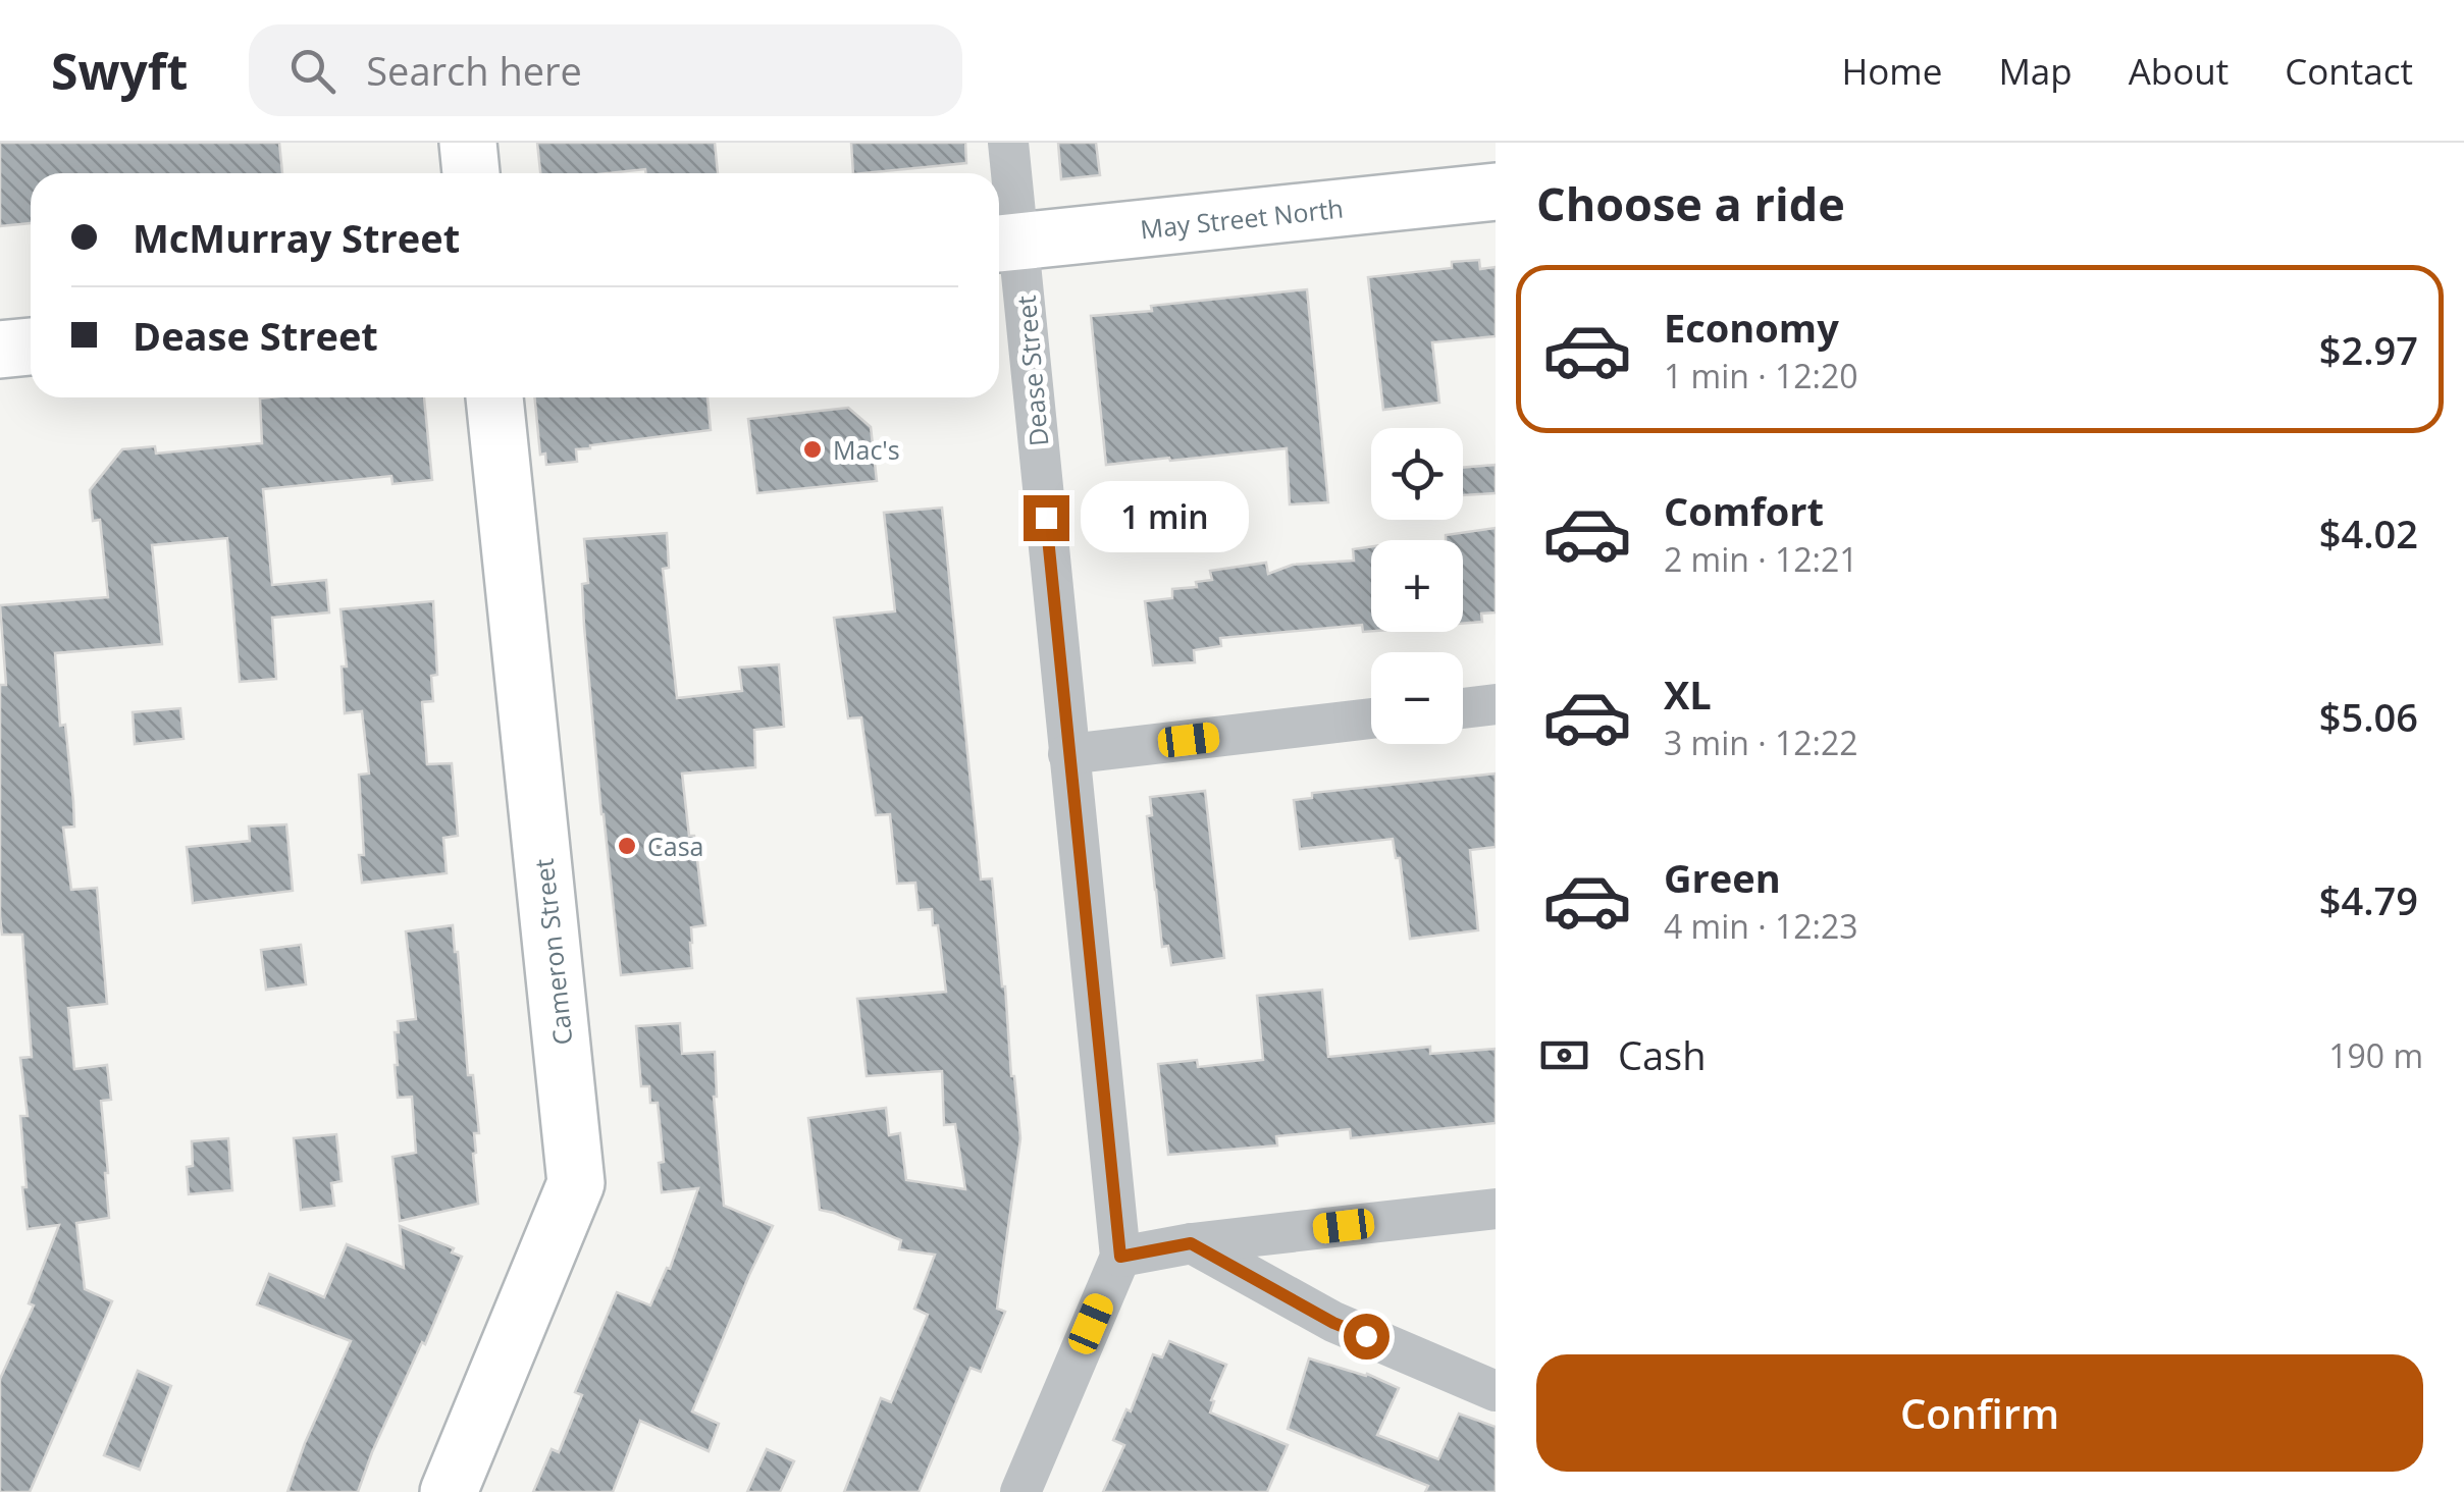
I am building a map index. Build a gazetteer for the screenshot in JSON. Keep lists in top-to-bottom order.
{
  "streets": {
    "street": ["May Street North", "Dease Street", "Cameron Street"]
  },
  "crossings": [
    ["May Street North", "Dease Street"]
  ],
  "places": ["Mac's", "Casa"],
  "page": {
    "header": "Swyft",
    "search": "Search here",
    "nav": [
      "Home",
      "Map",
      "About",
      "Contact"
    ],
    "heading": "Choose a ride",
    "banner": ["McMurray Street", "Dease Street"],
    "list": [
      {
        "name": "Economy",
        "note": "1 min · 12:20",
        "value": "$2.97"
      },
      {
        "name": "Comfort",
        "note": "2 min · 12:21",
        "value": "$4.02"
      },
      {
        "name": "XL",
        "note": "3 min · 12:22",
        "value": "$5.06"
      },
      {
        "name": "Green",
        "note": "4 min · 12:23",
        "value": "$4.79"
      }
    ],
    "map_buttons": ["+", "−"],
    "bubble": "1 min",
    "pay": ["Cash", "190 m"],
    "buttons": "Confirm"
  }
}
